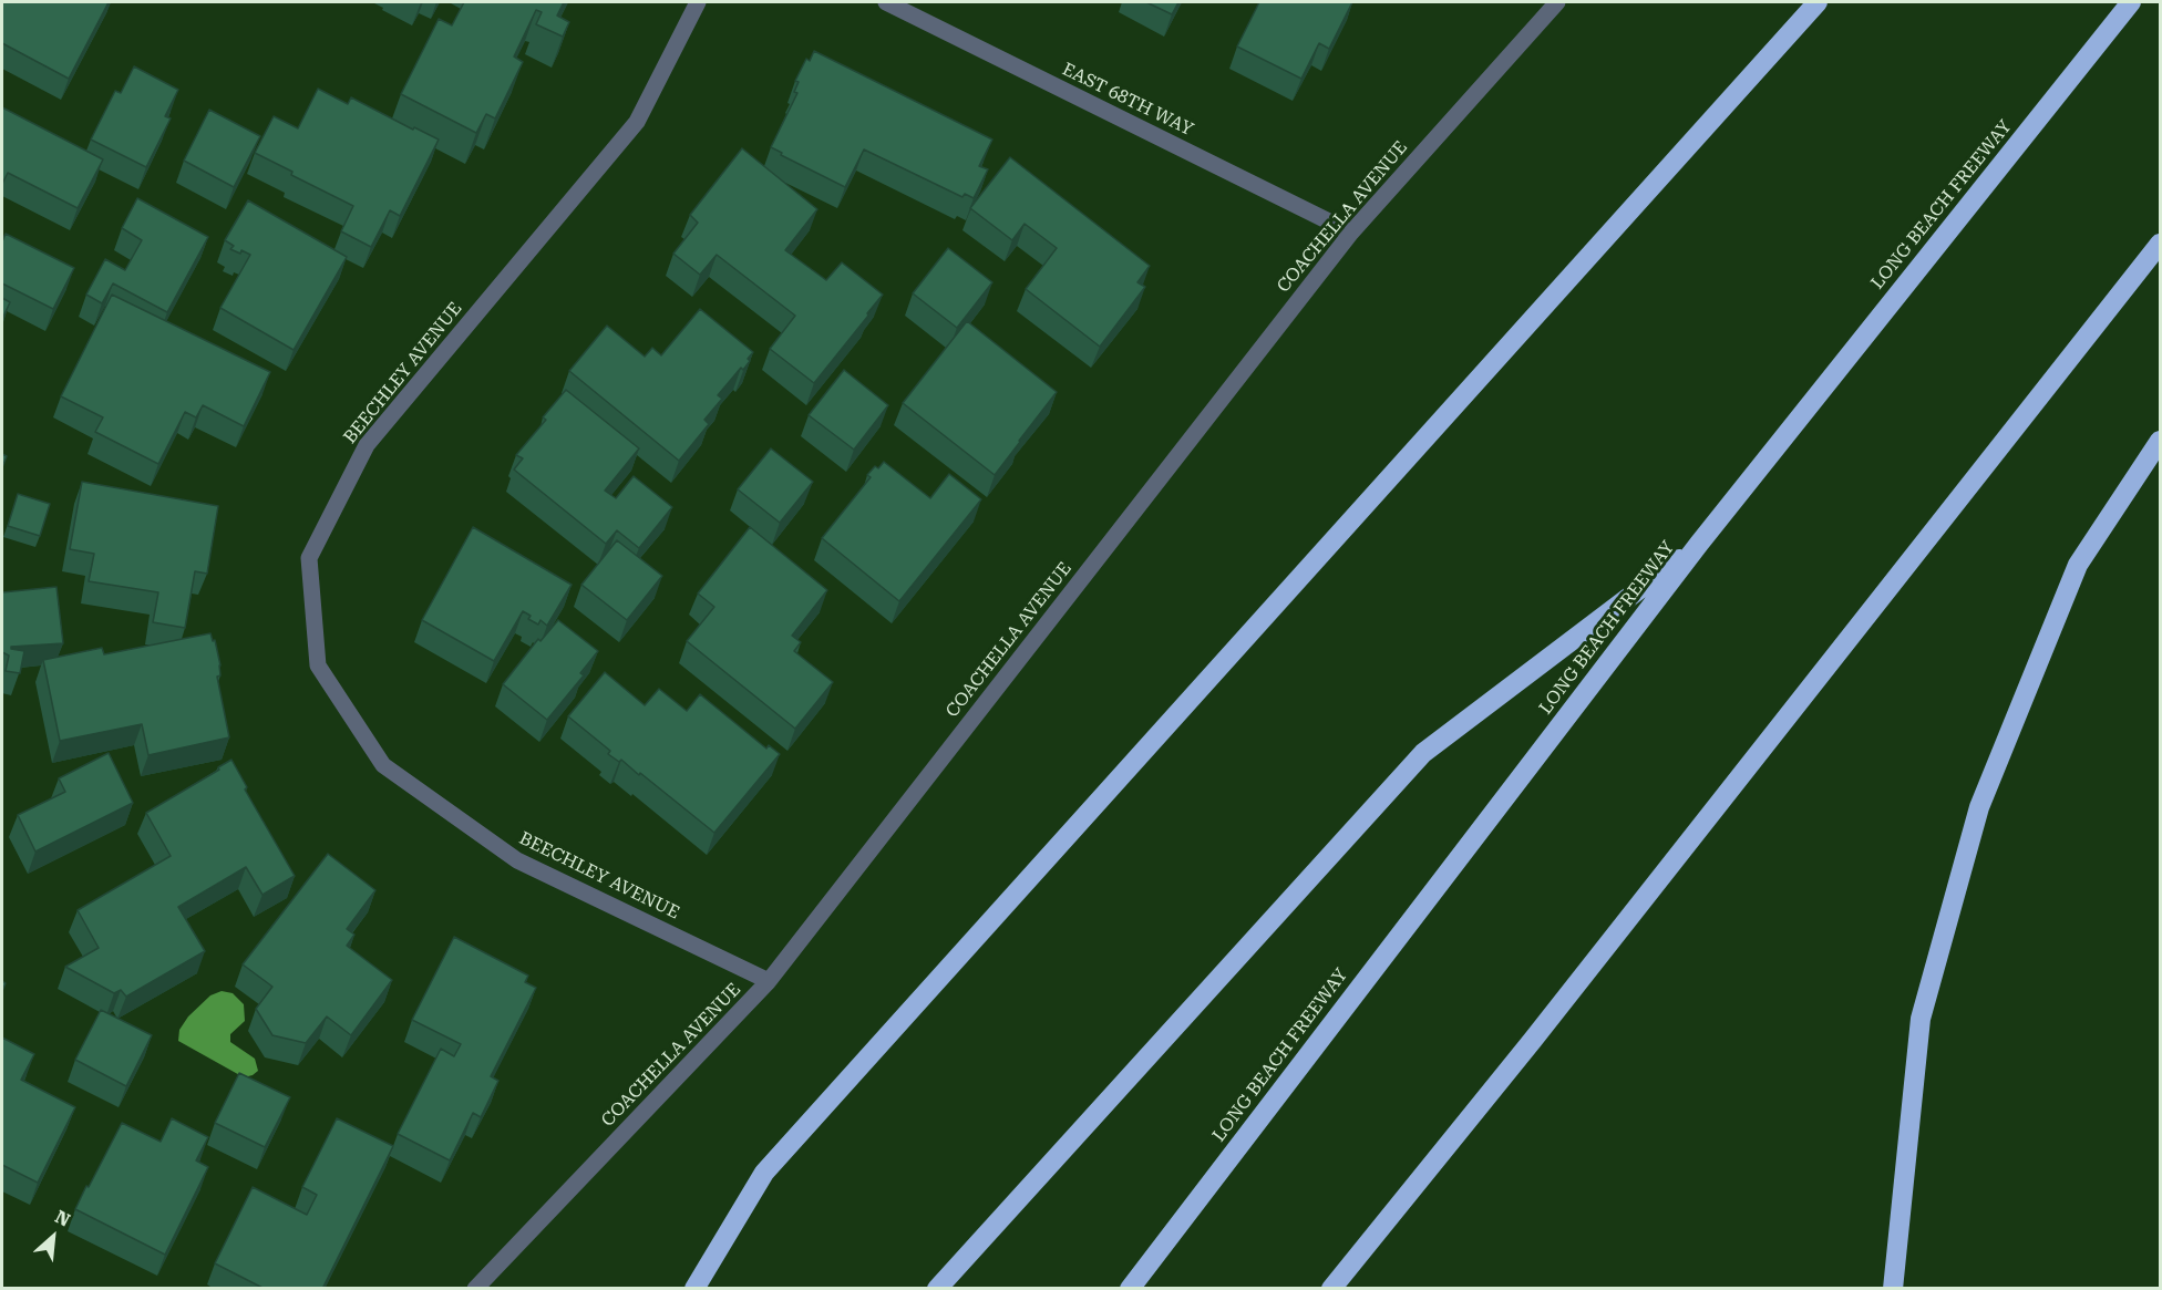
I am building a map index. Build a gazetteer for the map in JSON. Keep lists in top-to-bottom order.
{
  "streets": {
    "highway": ["LONG BEACH FREEWAY"],
    "street": ["EAST 68TH WAY", "COACHELLA AVENUE", "BEECHLEY AVENUE"]
  },
  "crossings": [
    ["EAST 68TH WAY", "COACHELLA AVENUE"],
    ["COACHELLA AVENUE", "BEECHLEY AVENUE"]
  ],
  "north": "top right"
}
